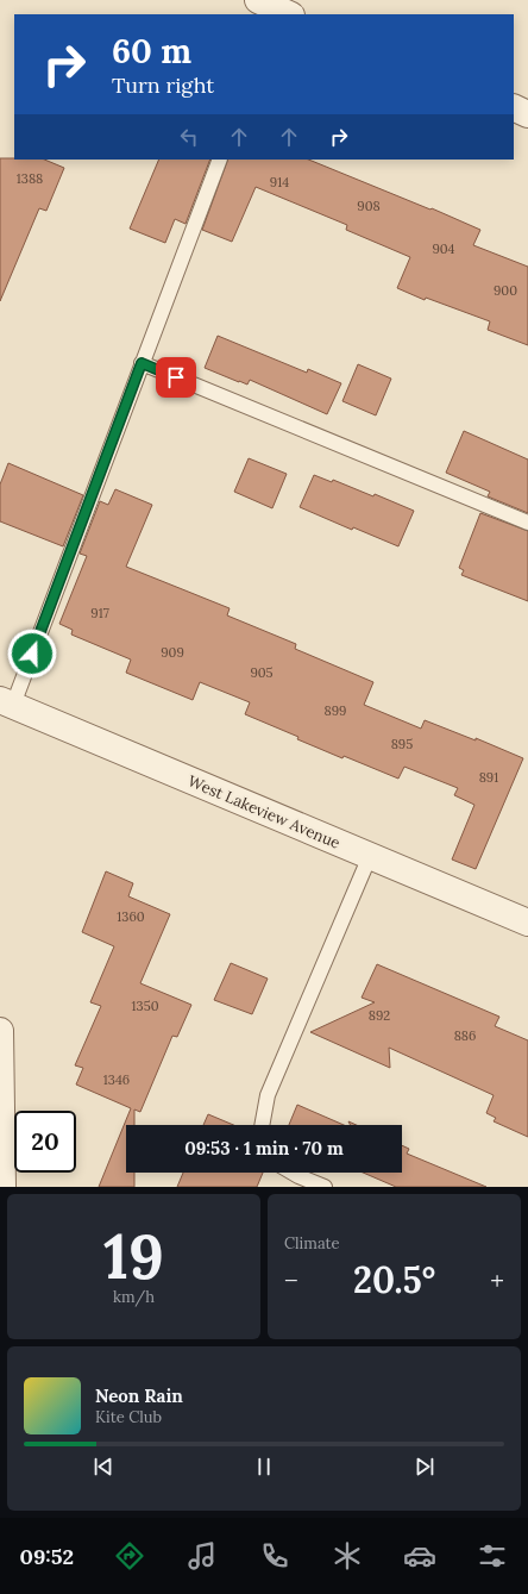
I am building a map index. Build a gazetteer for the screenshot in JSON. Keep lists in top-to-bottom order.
{
  "streets": {
    "street": ["West Lakeview Avenue"]
  },
  "house_numbers": [
    "1388",
    "914",
    "908",
    "904",
    "900",
    "917",
    "909",
    "905",
    "899",
    "895",
    "891",
    "1360",
    "1350",
    "892",
    "886",
    "1346"
  ],
  "page": {
    "turn": ["60 m", "Turn right"],
    "limit": "20",
    "trip": "09:53 · 1 min · 70 m",
    "tile": [
      ["19", "km/h"],
      "Climate"
    ],
    "heat": ["−", "20.5°", "+"],
    "song": ["Neon Rain", "Kite Club"],
    "tabs": "09:52"
  }
}
